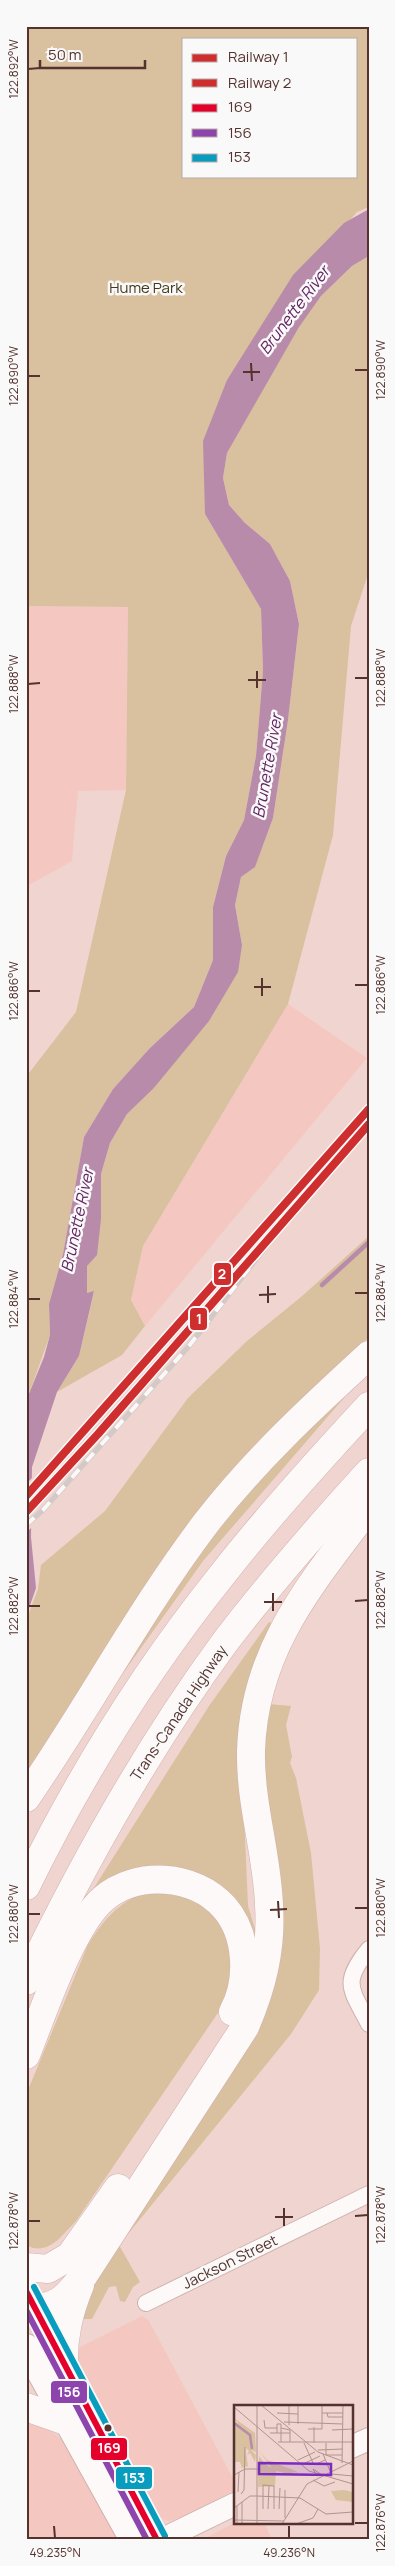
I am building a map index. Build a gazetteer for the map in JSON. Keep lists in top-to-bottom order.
{
  "streets": {
    "highway": ["Trans-Canada Highway"],
    "street": ["Jackson Street"]
  },
  "water": ["Brunette River"],
  "parks": ["Hume Park"],
  "lines": [
    "rail line 2",
    "rail line 1",
    "transit line 153",
    "transit line 169",
    "transit line 156"
  ],
  "legend": [
    "Railway 1",
    "Railway 2",
    "169",
    "156",
    "153"
  ],
  "scale_bar": "50 m",
  "coordinates": [
    "122.892°W",
    "122.890°W",
    "122.888°W",
    "122.886°W",
    "122.884°W",
    "122.882°W",
    "122.880°W",
    "122.878°W",
    "122.876°W",
    "49.235°N",
    "49.236°N"
  ]
}
